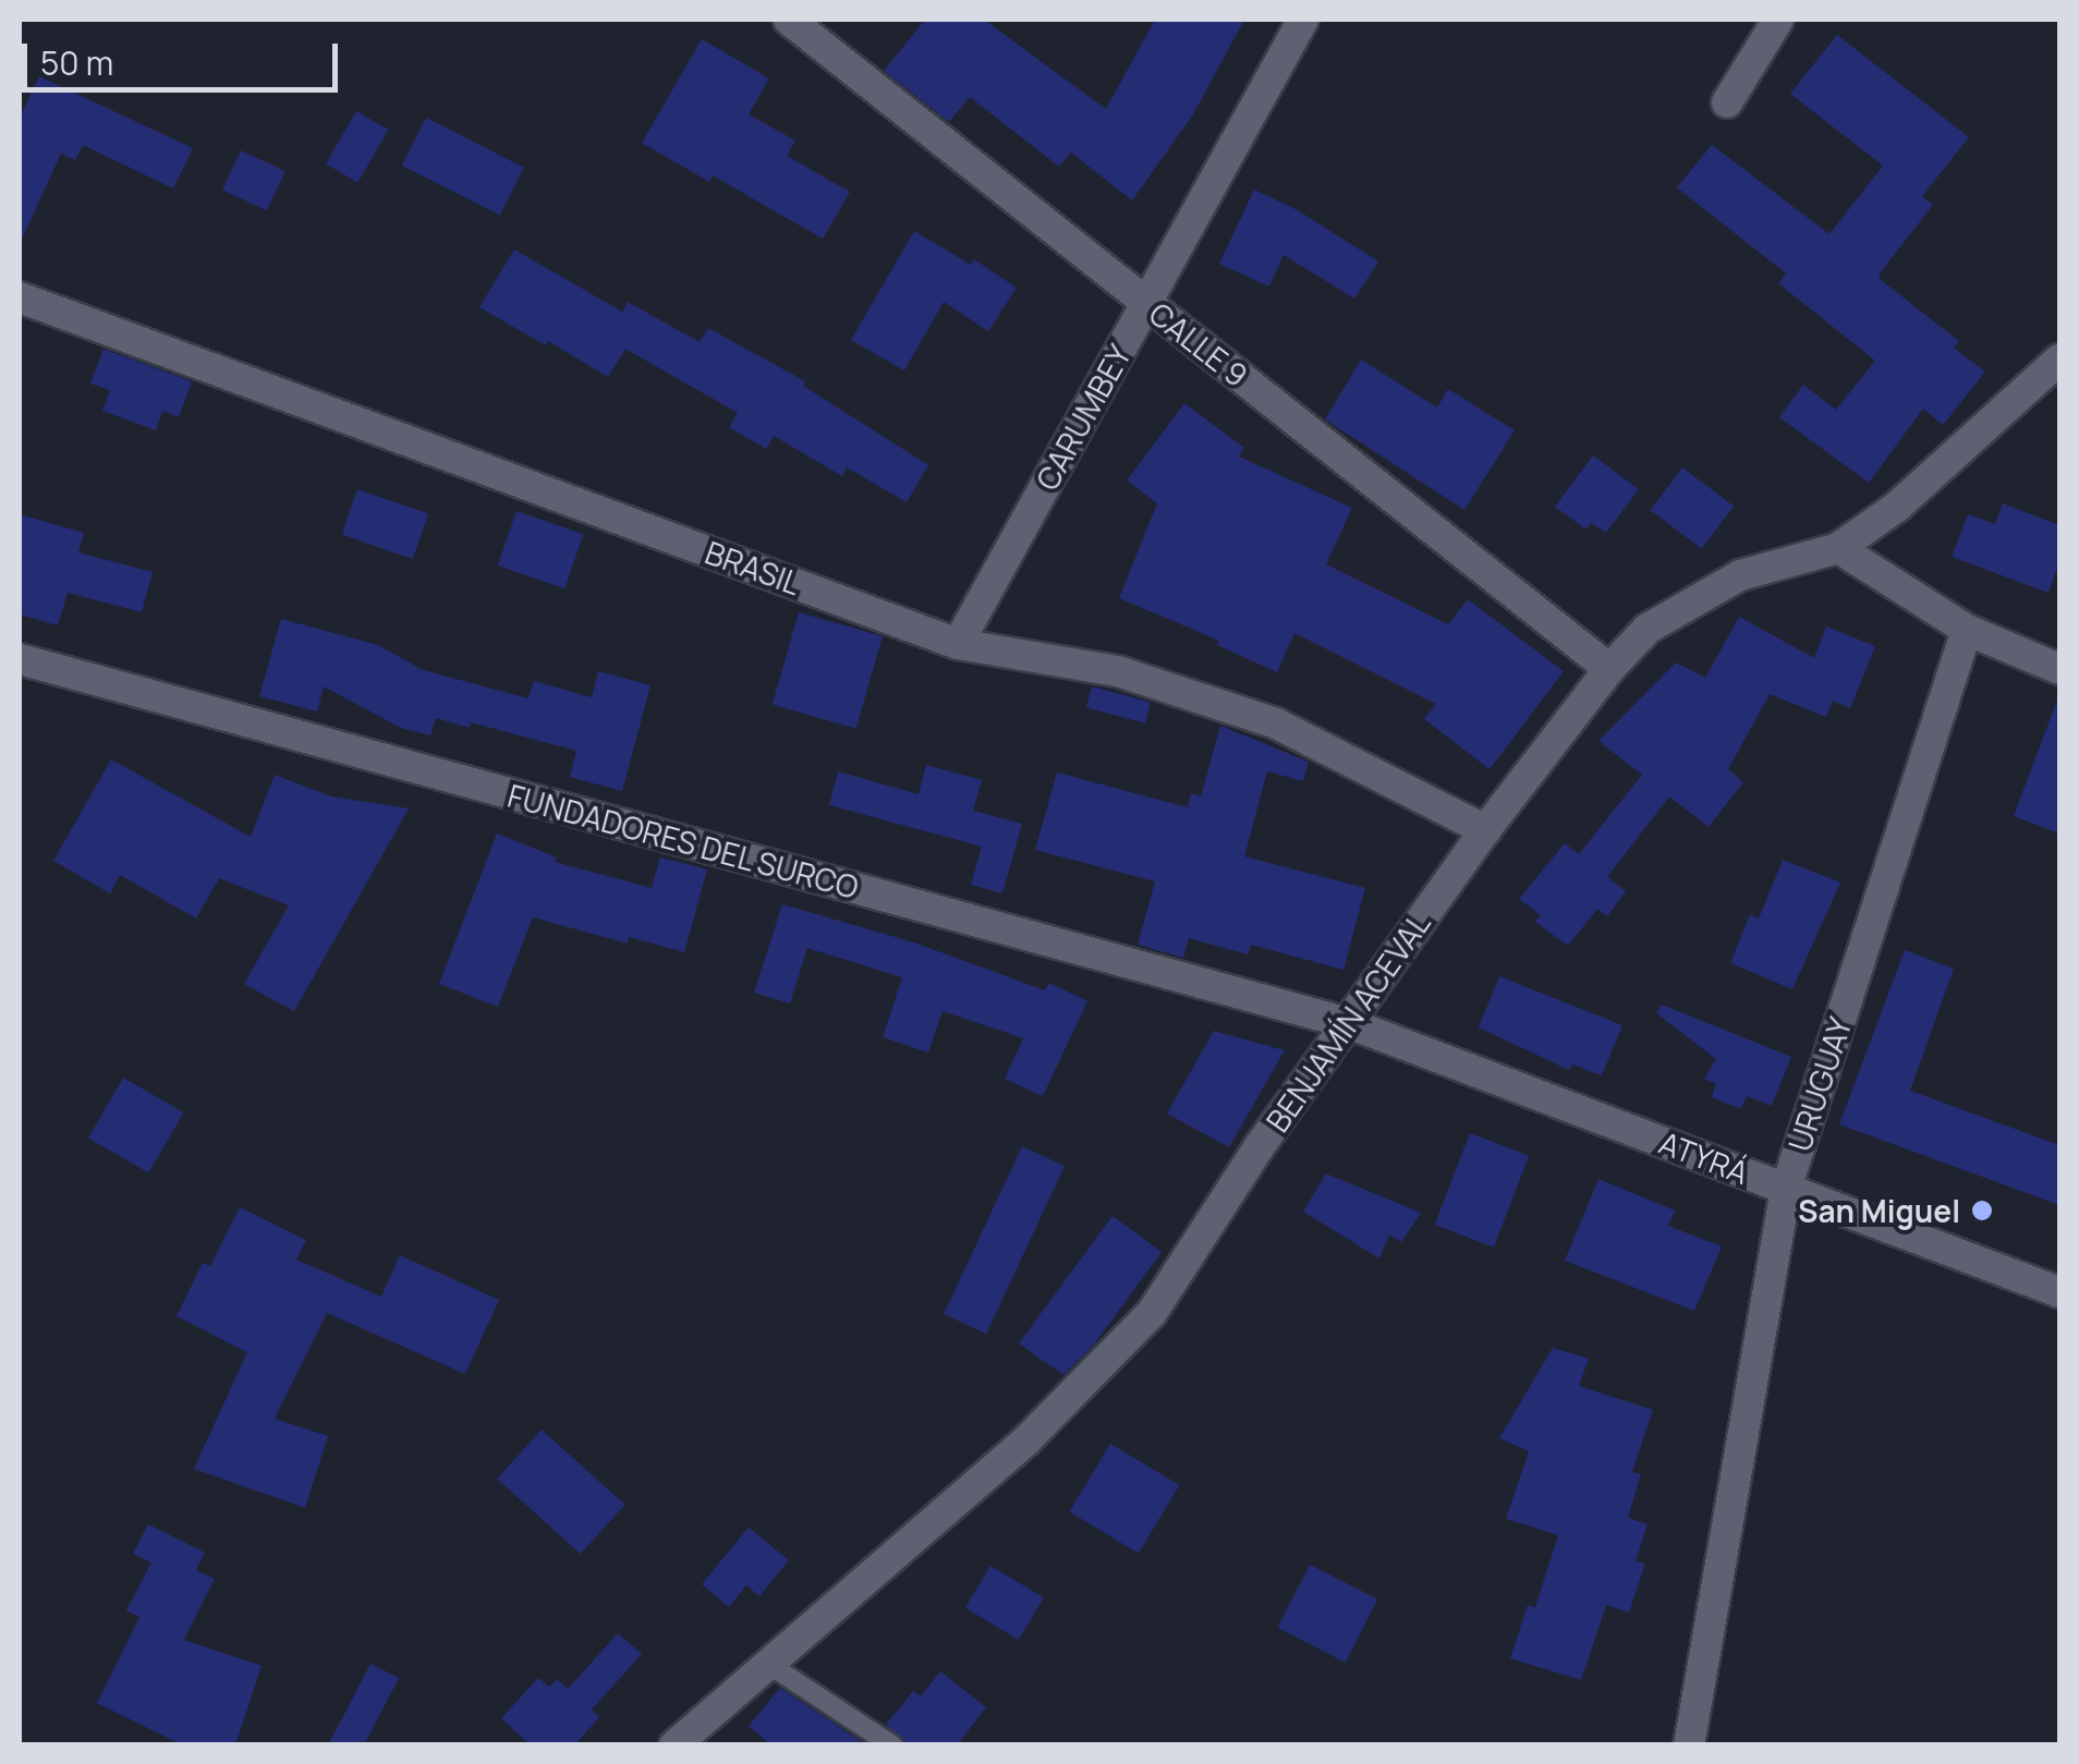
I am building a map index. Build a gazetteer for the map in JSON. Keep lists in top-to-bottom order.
{
  "streets": {
    "street": [
      "CALLE 9",
      "CARUMBEY",
      "BRASIL",
      "FUNDADORES DEL SURCO",
      "BENJAMÍN ACEVAL",
      "URUGUAY",
      "ATYRÁ"
    ]
  },
  "crossings": [
    ["CALLE 9", "CARUMBEY"],
    ["CALLE 9", "BENJAMÍN ACEVAL"],
    ["CARUMBEY", "BRASIL"],
    ["BRASIL", "BENJAMÍN ACEVAL"],
    ["FUNDADORES DEL SURCO", "BENJAMÍN ACEVAL"],
    ["FUNDADORES DEL SURCO", "ATYRÁ"],
    ["BENJAMÍN ACEVAL", "ATYRÁ"],
    ["URUGUAY", "ATYRÁ"]
  ],
  "places": ["San Miguel"],
  "scale_bar": "50 m"
}
